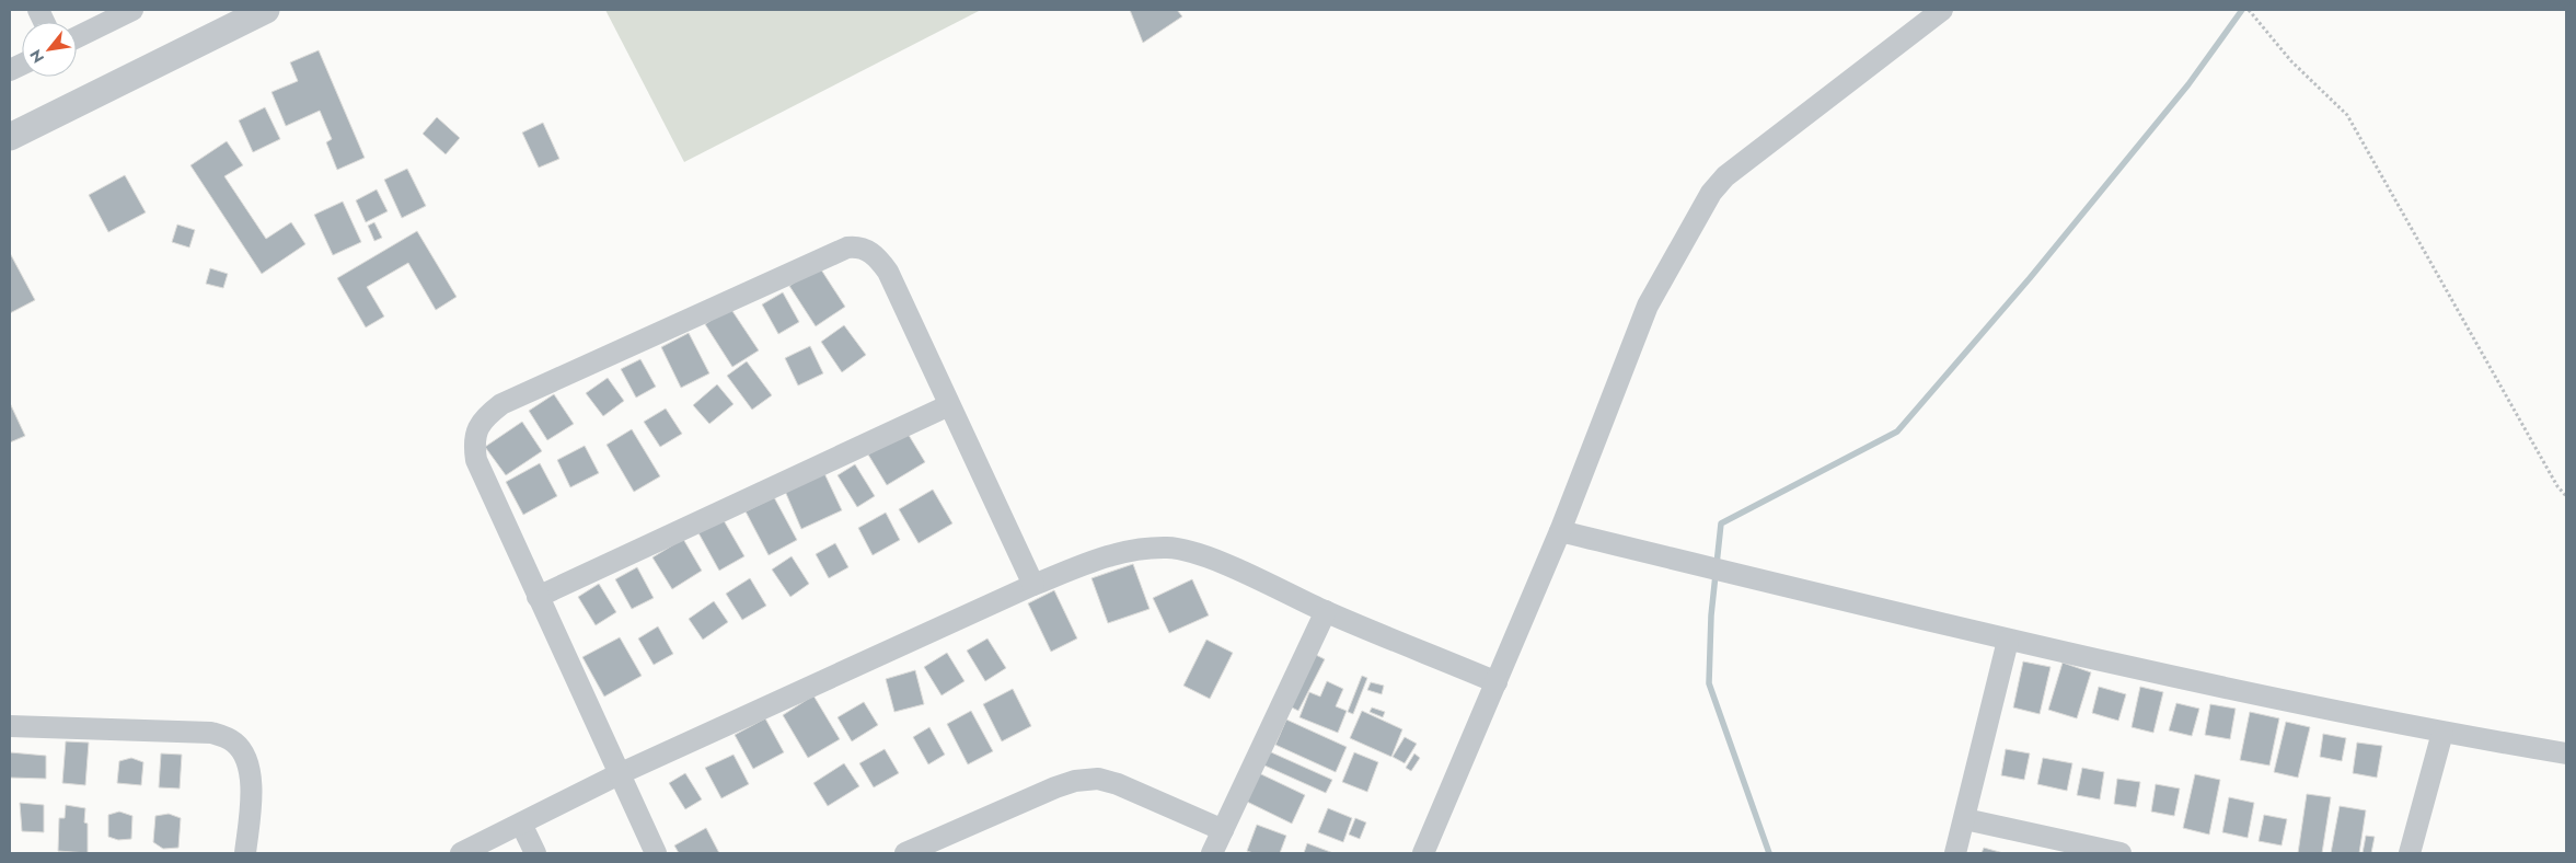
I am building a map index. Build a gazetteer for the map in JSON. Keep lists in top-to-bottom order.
{
  "north": "bottom left"
}
